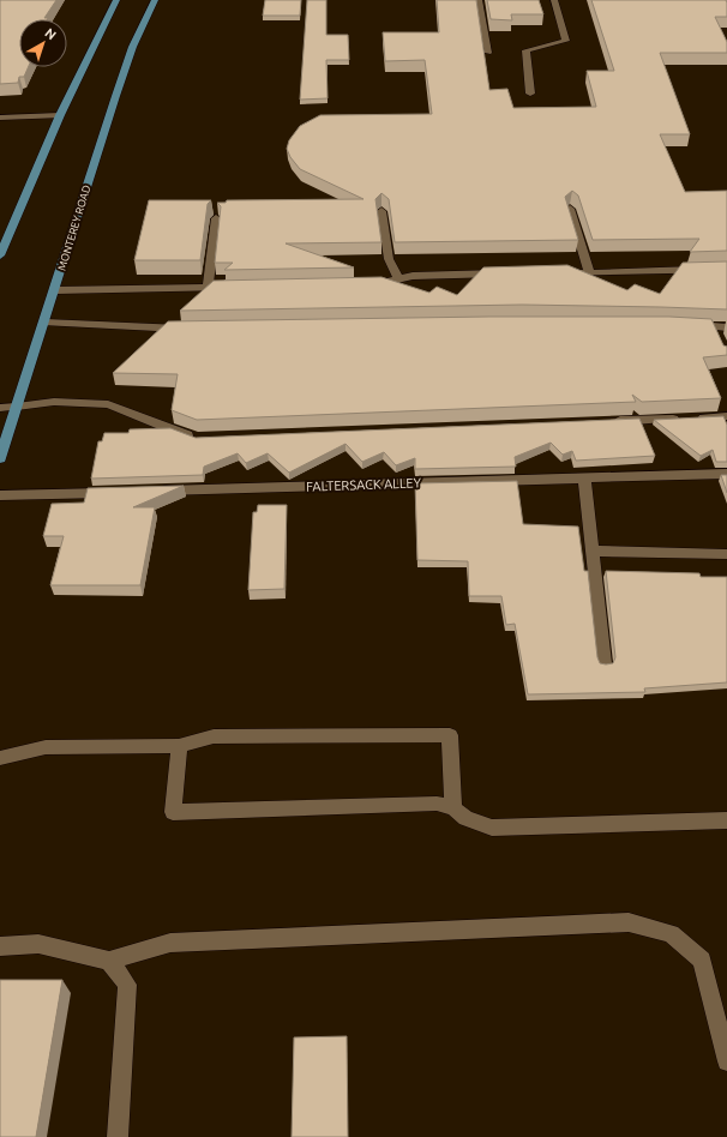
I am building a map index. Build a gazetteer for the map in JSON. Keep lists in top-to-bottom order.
{
  "streets": {
    "main road": ["MONTEREY ROAD"],
    "street": ["FALTERSACK ALLEY"]
  },
  "north": "top right"
}
